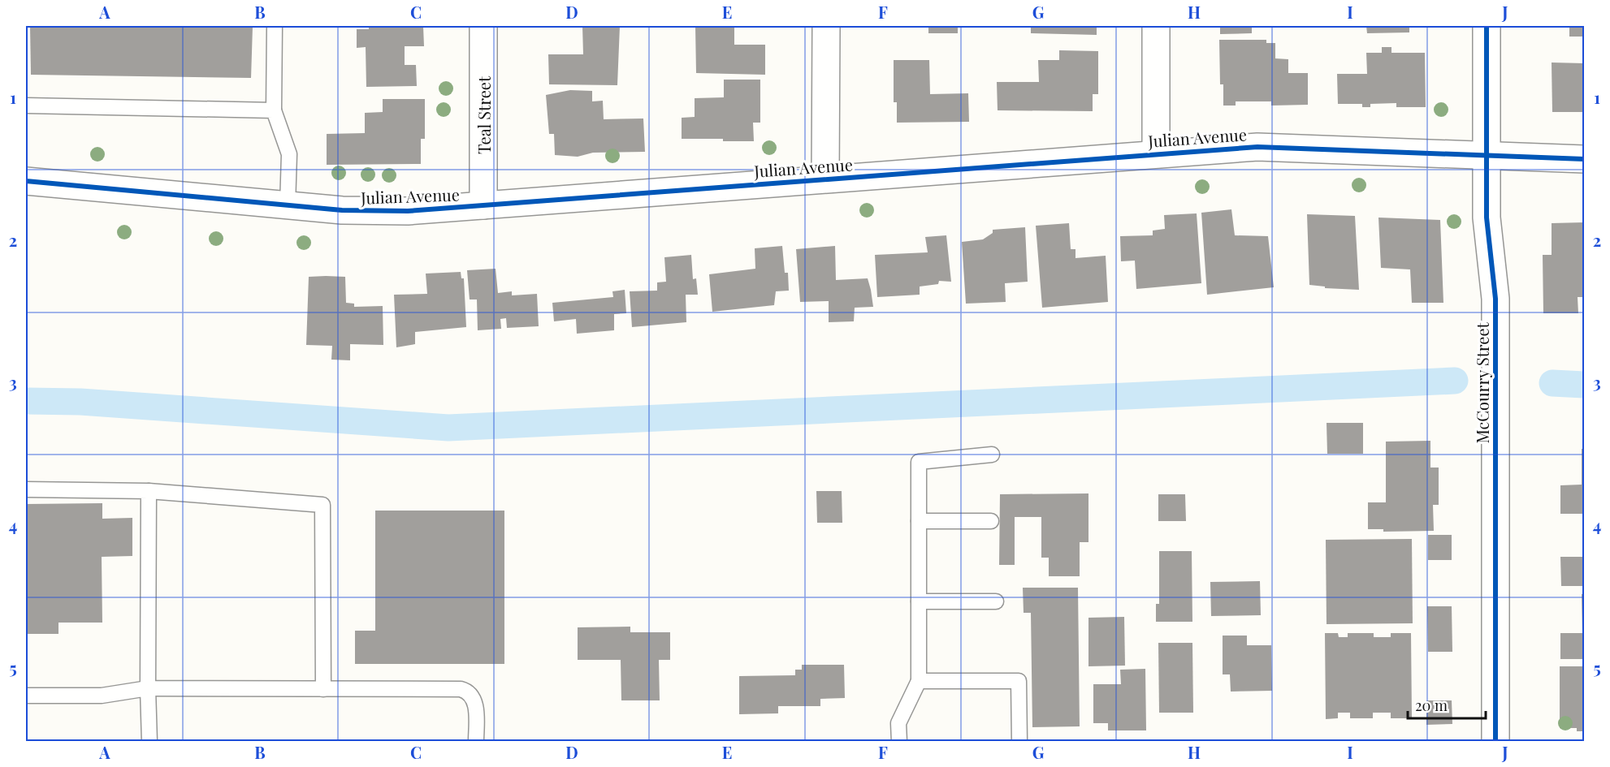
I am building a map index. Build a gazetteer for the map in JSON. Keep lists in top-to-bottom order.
{
  "streets": {
    "street": ["Teal Street", "Julian Avenue", "McCourry Street"]
  },
  "crossings": [
    ["Teal Street", "Julian Avenue"],
    ["Julian Avenue", "McCourry Street"]
  ],
  "scale_bar": "20 m",
  "grid": {
    "columns": [
      "A",
      "B",
      "C",
      "D",
      "E",
      "F",
      "G",
      "H",
      "I",
      "J"
    ],
    "rows": [
      "1",
      "2",
      "3",
      "4",
      "5"
    ]
  }
}
